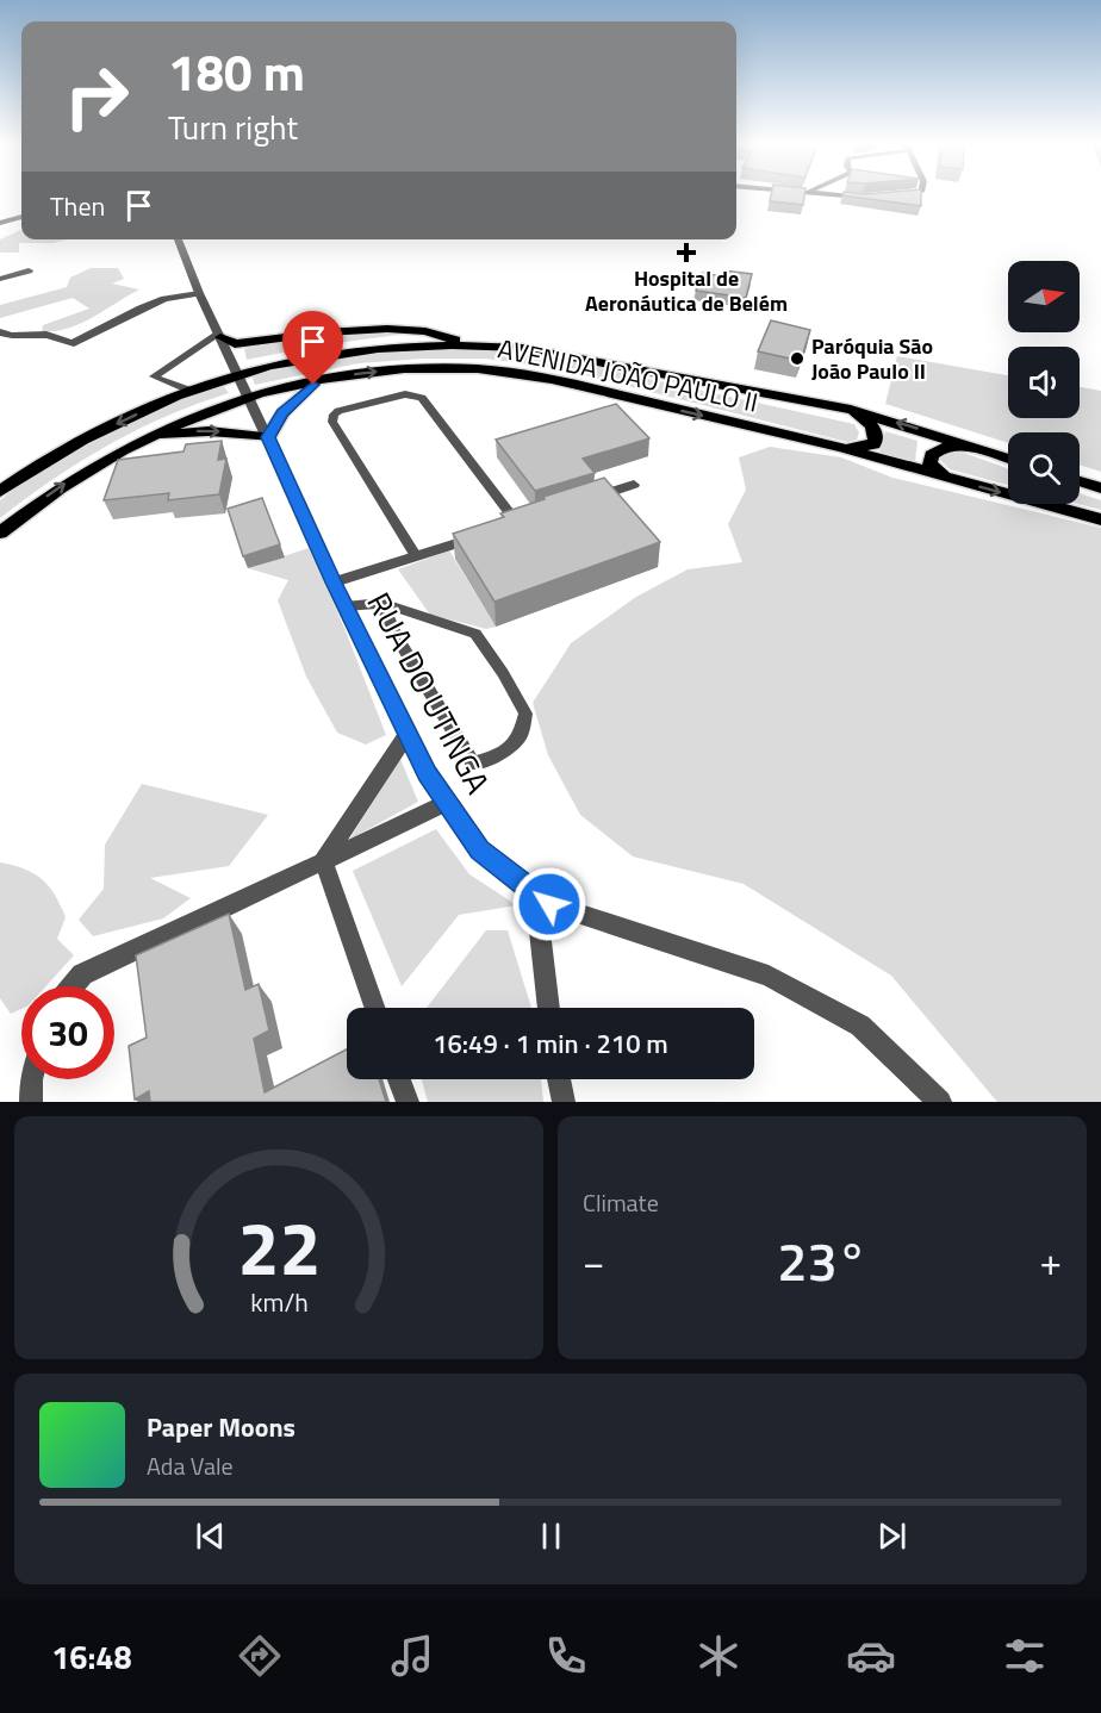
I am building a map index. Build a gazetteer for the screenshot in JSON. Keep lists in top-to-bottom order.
{
  "streets": {
    "main road": ["AVENIDA JOÃO PAULO II"],
    "street": ["RUA DO UTINGA"]
  },
  "crossings": [
    ["AVENIDA JOÃO PAULO II", "RUA DO UTINGA"]
  ],
  "places": {
    "health": ["Hospital de Aeronáutica de Belém"],
    "other": ["Paróquia São João Paulo II"]
  },
  "north": "right",
  "page": {
    "turn": ["180 m", "Turn right"],
    "then": "Then",
    "limit": "30",
    "trip": "16:49 · 1 min · 210 m",
    "tile": "Climate",
    "heat": ["−", "23°", "+"],
    "song": ["Paper Moons", "Ada Vale"],
    "tabs": "16:48",
    "gauge": ["22", "km/h"]
  }
}
